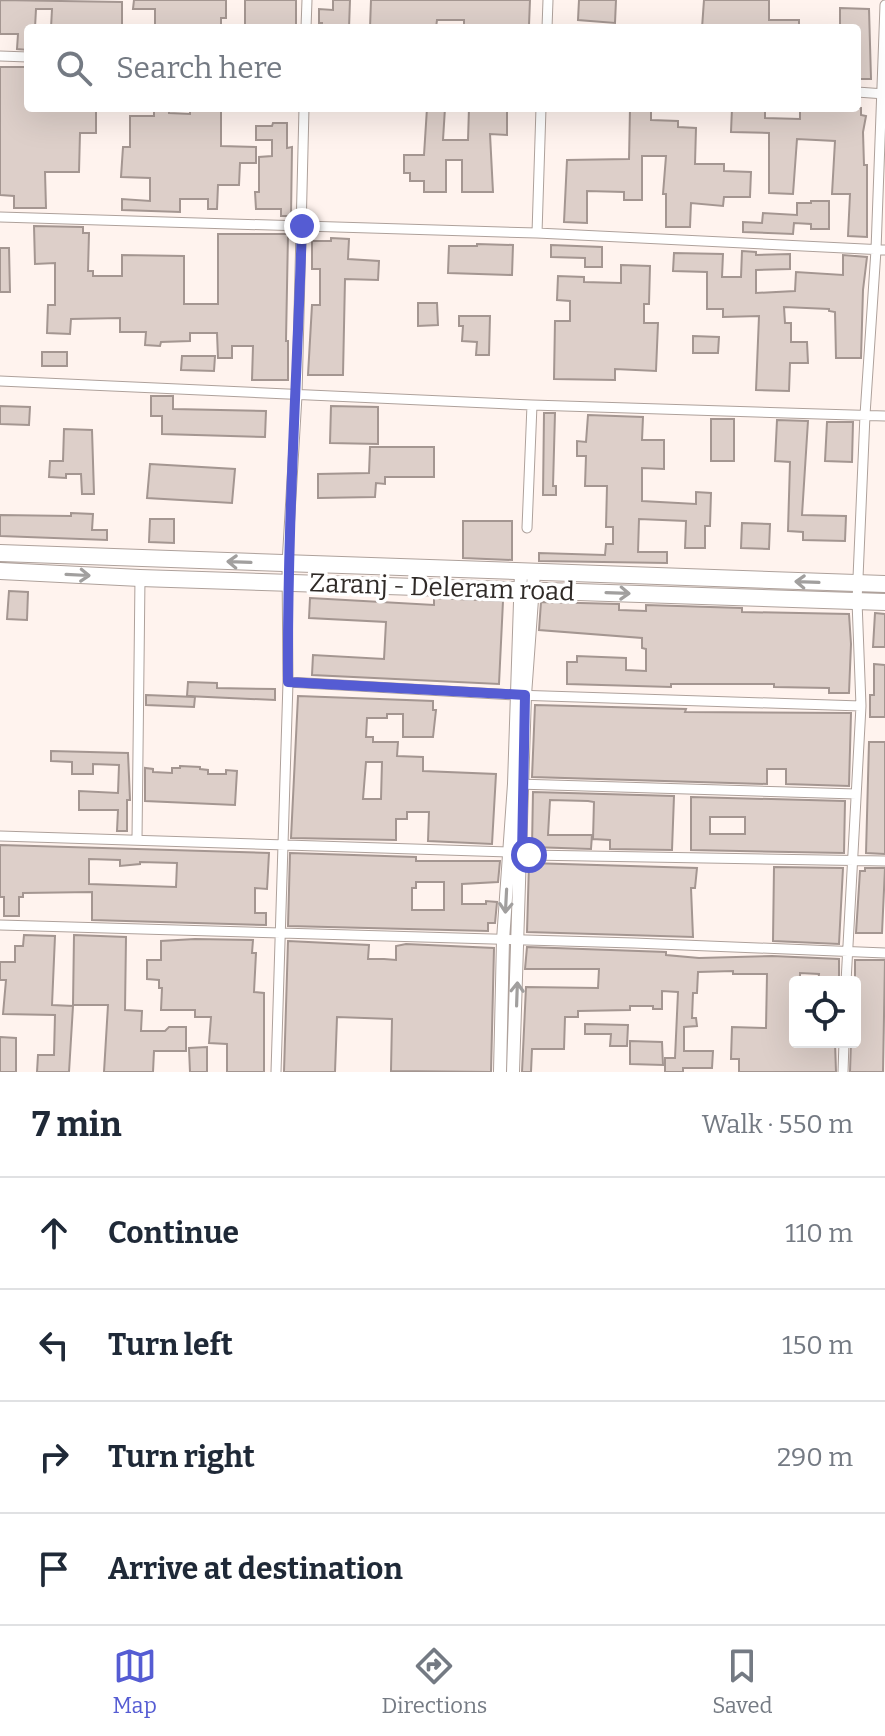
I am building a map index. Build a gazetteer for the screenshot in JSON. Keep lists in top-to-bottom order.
{
  "streets": {
    "highway": ["Zaranj - Deleram road"]
  },
  "page": {
    "search": "Search here",
    "heading": ["7 min", "Walk · 550 m"],
    "list": [
      ["Continue", "110 m"],
      ["Turn left", "150 m"],
      ["Turn right", "290 m"],
      "Arrive at destination"
    ],
    "nav": ["Map", "Directions", "Saved"]
  }
}
